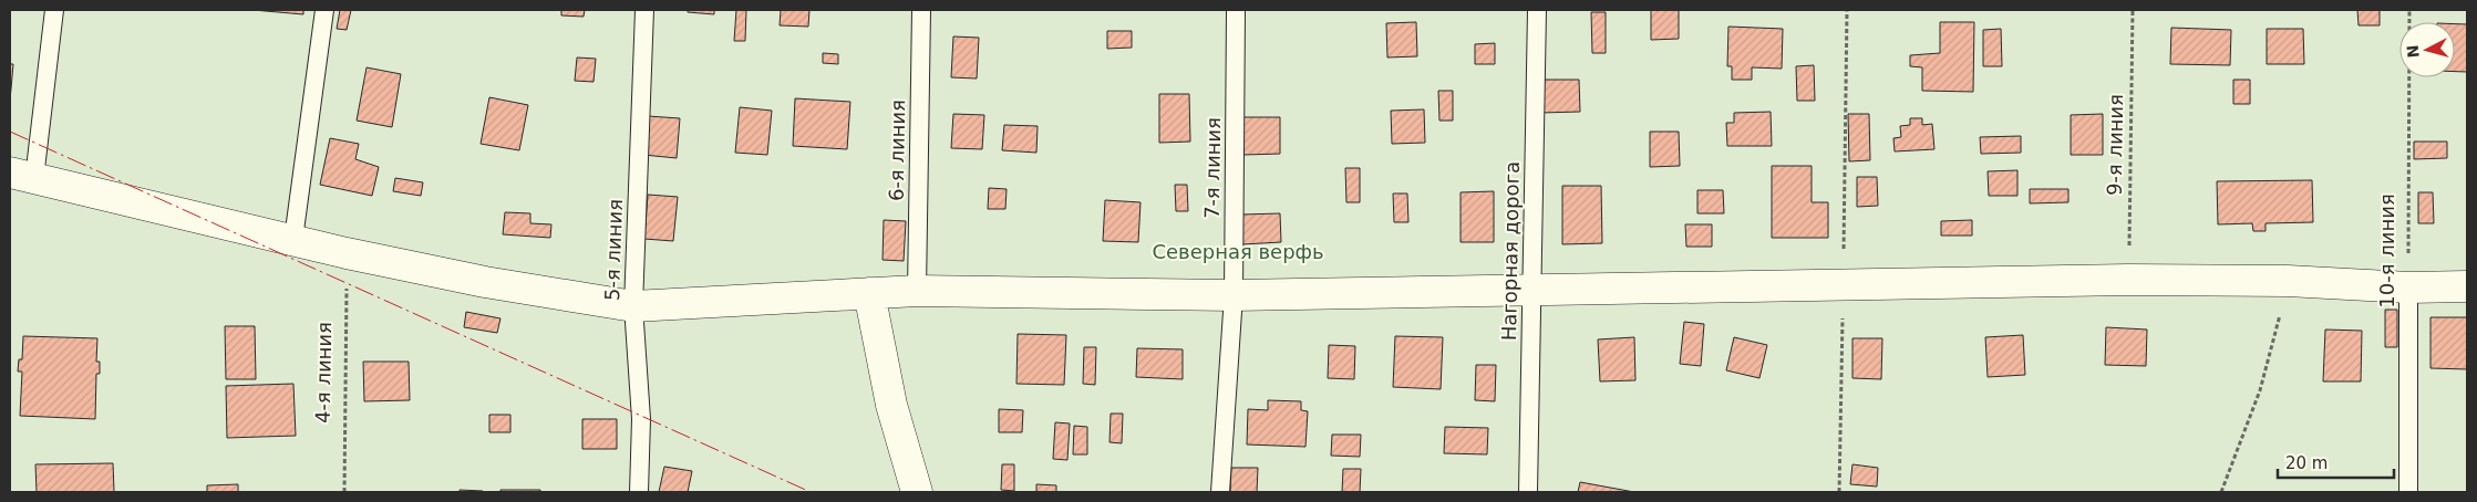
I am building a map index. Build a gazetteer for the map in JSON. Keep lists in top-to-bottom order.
{
  "streets": {
    "lane": [
      "6-я линия",
      "7-я линия",
      "5-я линия",
      "Нагорная дорога",
      "10-я линия"
    ],
    "path": ["9-я линия", "4-я линия"]
  },
  "parks": ["Северная верфь"],
  "scale_bar": "20 m",
  "north": "left"
}
